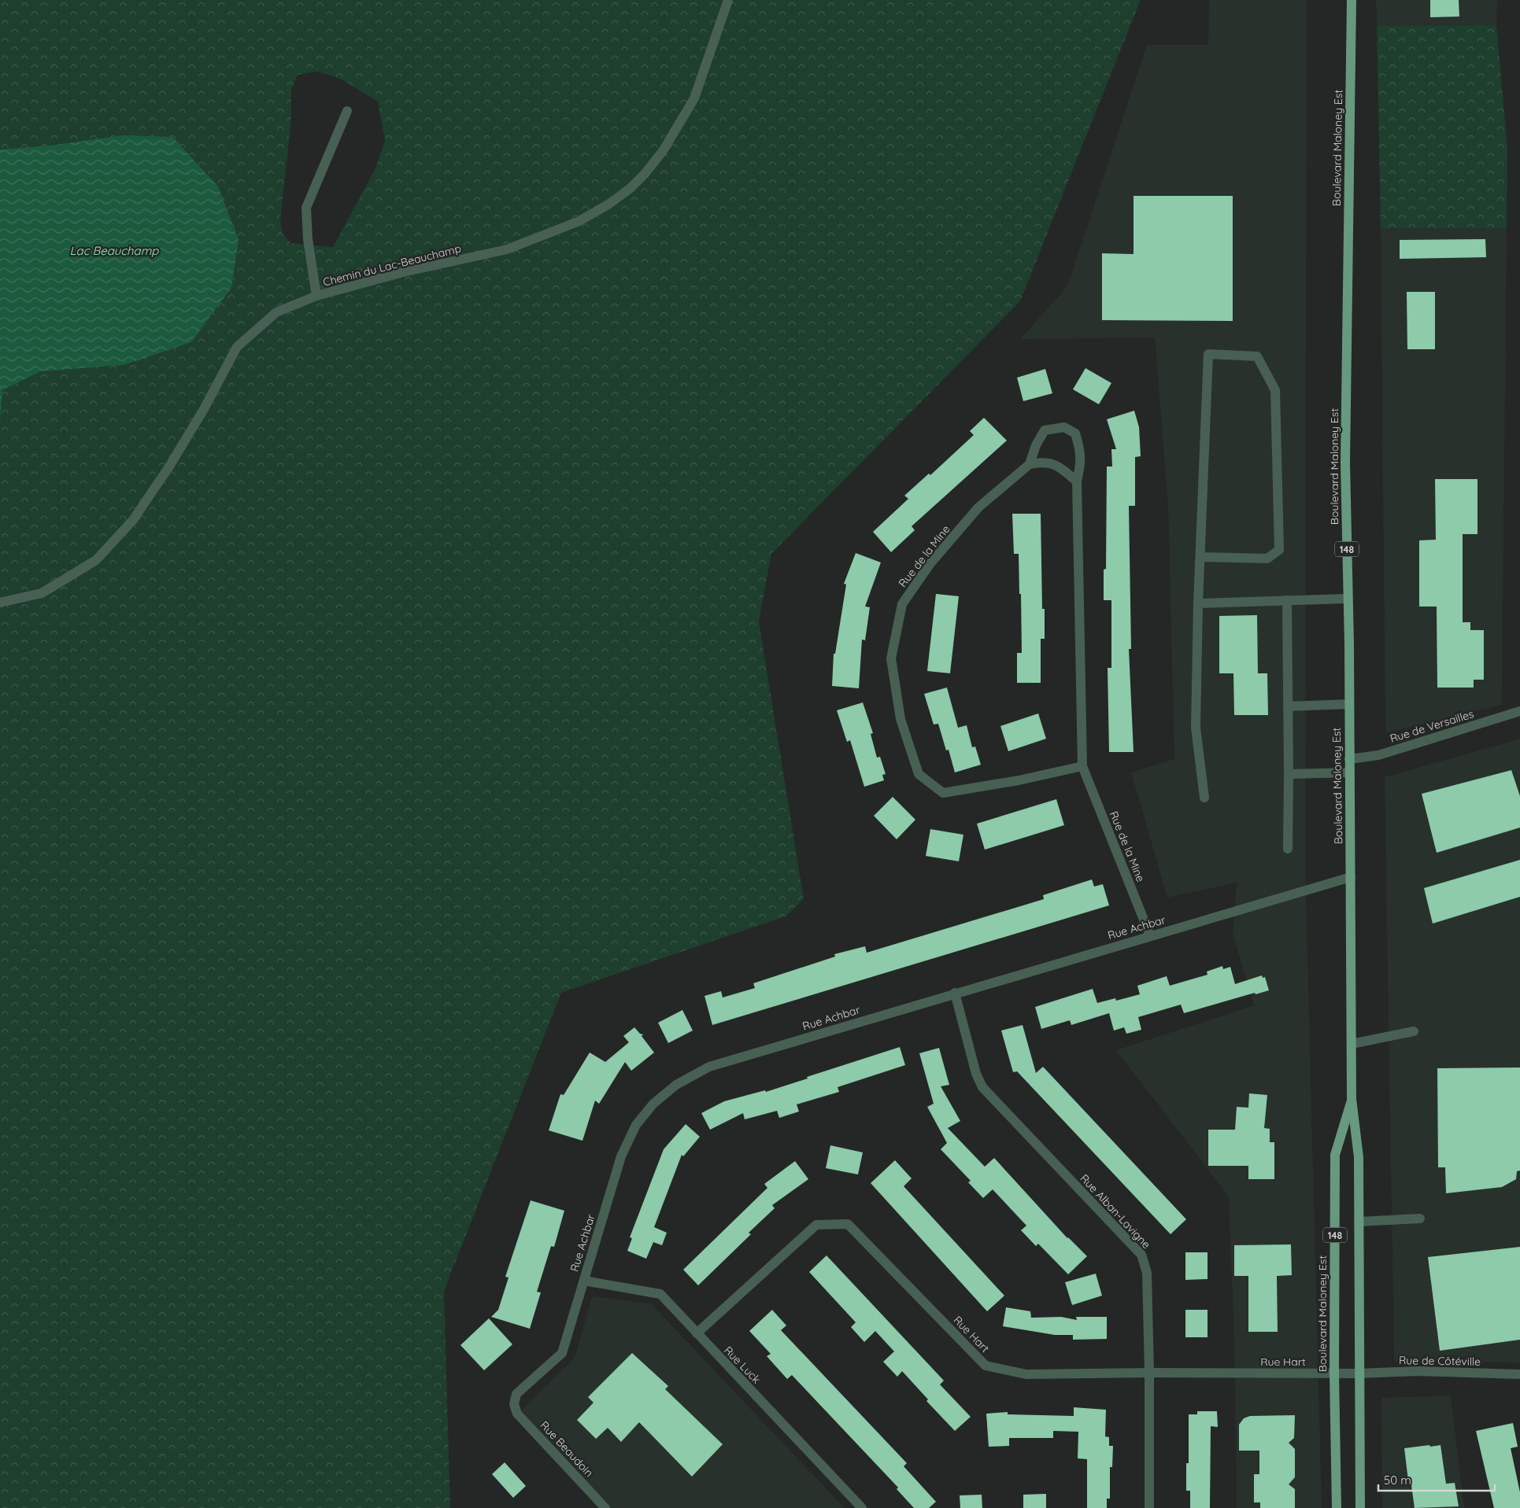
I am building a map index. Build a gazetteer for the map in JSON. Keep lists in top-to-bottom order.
{
  "streets": {
    "main road": ["Boulevard Maloney Est", "148"],
    "street": [
      "Chemin du Lac-Beauchamp",
      "Rue de la Mine",
      "Rue de Versailles",
      "Rue Achbar",
      "Rue Alban-Lavigne",
      "Rue Hart",
      "Rue de Côtéville",
      "Rue Luck",
      "Rue Beaudoin"
    ]
  },
  "crossings": [
    ["Boulevard Maloney Est", "Rue de Versailles"],
    ["Boulevard Maloney Est", "Rue Achbar"],
    ["Boulevard Maloney Est", "Rue Hart"],
    ["Boulevard Maloney Est", "Rue de Côtéville"],
    ["Rue de la Mine", "Rue Achbar"],
    ["Rue Achbar", "Rue Alban-Lavigne"],
    ["Rue Achbar", "Rue Luck"],
    ["Rue Achbar", "Rue Beaudoin"],
    ["Rue Alban-Lavigne", "Rue Hart"],
    ["Rue Hart", "Rue de Côtéville"],
    ["Rue Hart", "Rue Luck"]
  ],
  "water": ["Lac Beauchamp"],
  "scale_bar": "50 m"
}
